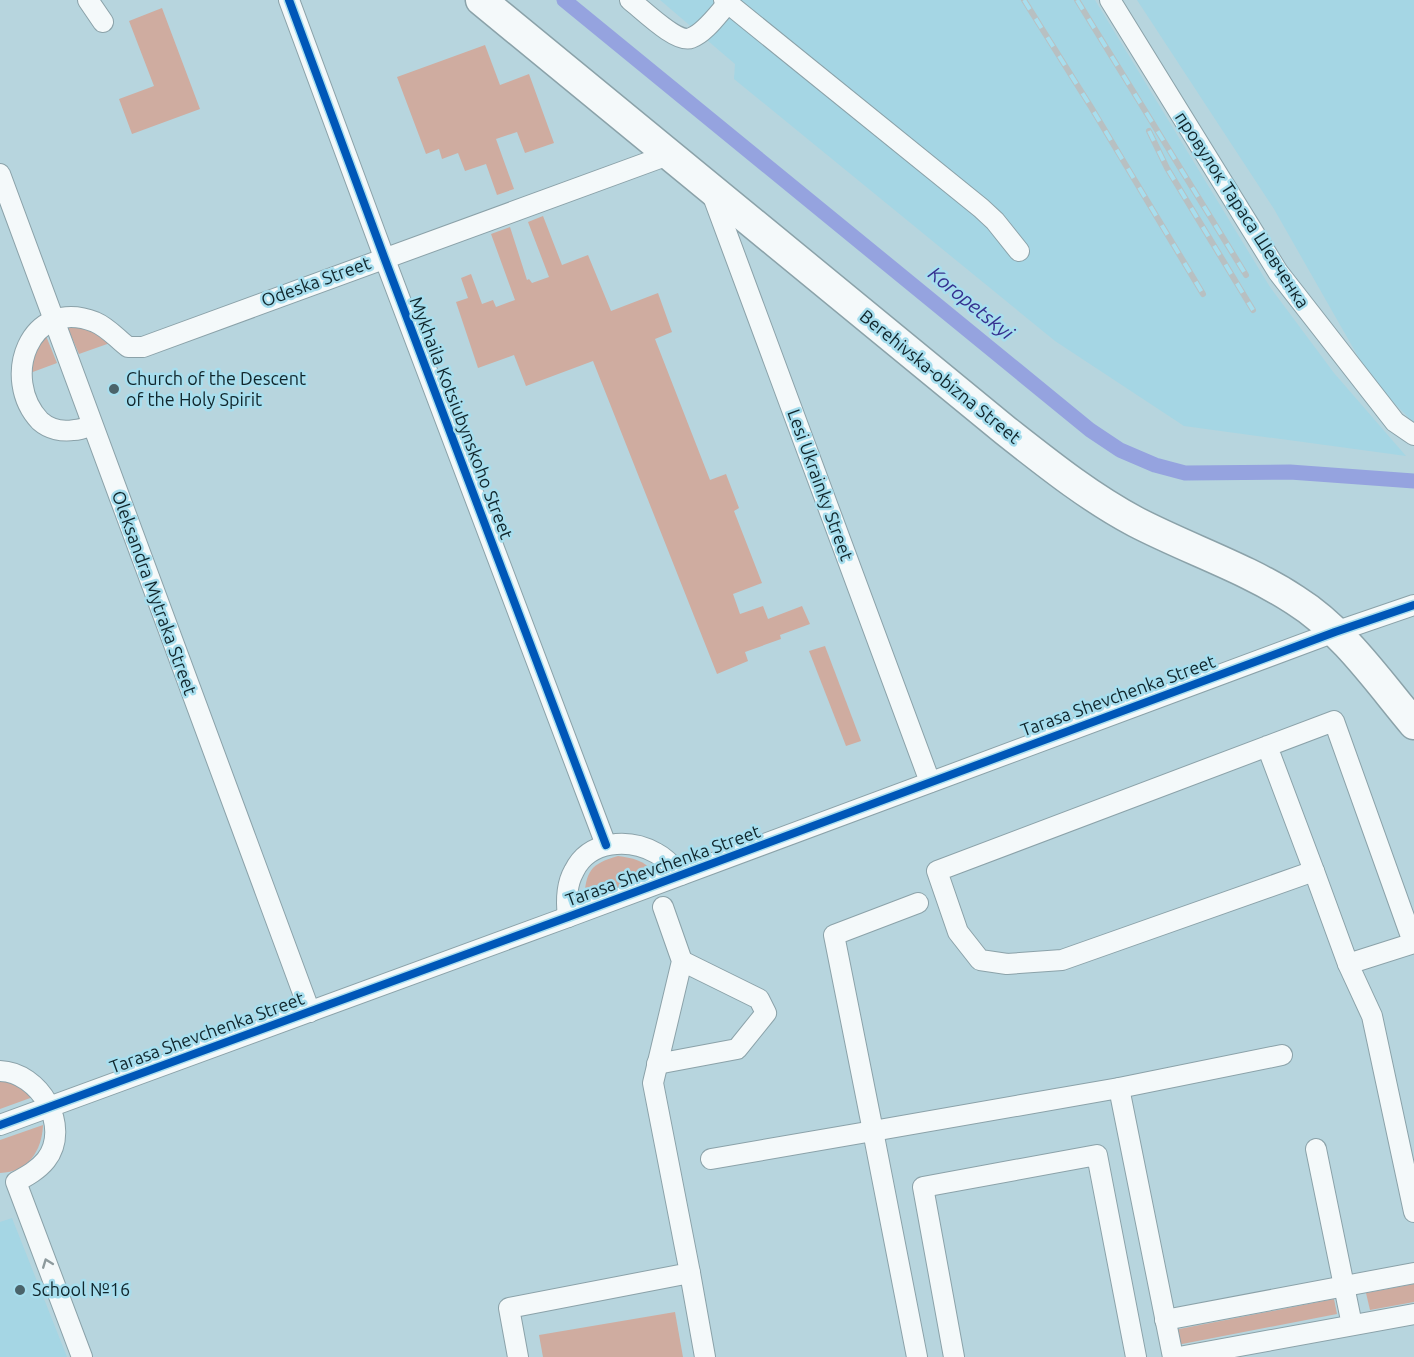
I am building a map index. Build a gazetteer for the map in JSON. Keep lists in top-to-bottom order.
{
  "streets": {
    "highway": ["Berehivska-obizna Street"],
    "street": [
      "провулок Тараса Шевченка",
      "Odeska Street",
      "Mykhaila Kotsiubynskoho Street",
      "Lesi Ukrainky Street",
      "Oleksandra Mytraka Street",
      "Tarasa Shevchenka Street"
    ]
  },
  "crossings": [
    ["Odeska Street", "Berehivska-obizna Street"],
    ["Odeska Street", "Mykhaila Kotsiubynskoho Street"],
    ["Odeska Street", "Oleksandra Mytraka Street"],
    ["Berehivska-obizna Street", "Lesi Ukrainky Street"],
    ["Berehivska-obizna Street", "Tarasa Shevchenka Street"],
    ["Lesi Ukrainky Street", "Tarasa Shevchenka Street"],
    ["Oleksandra Mytraka Street", "Tarasa Shevchenka Street"]
  ],
  "water": ["Koropetskyi"],
  "places": ["Church of the Descent of the Holy Spirit", "School №16"]
}
